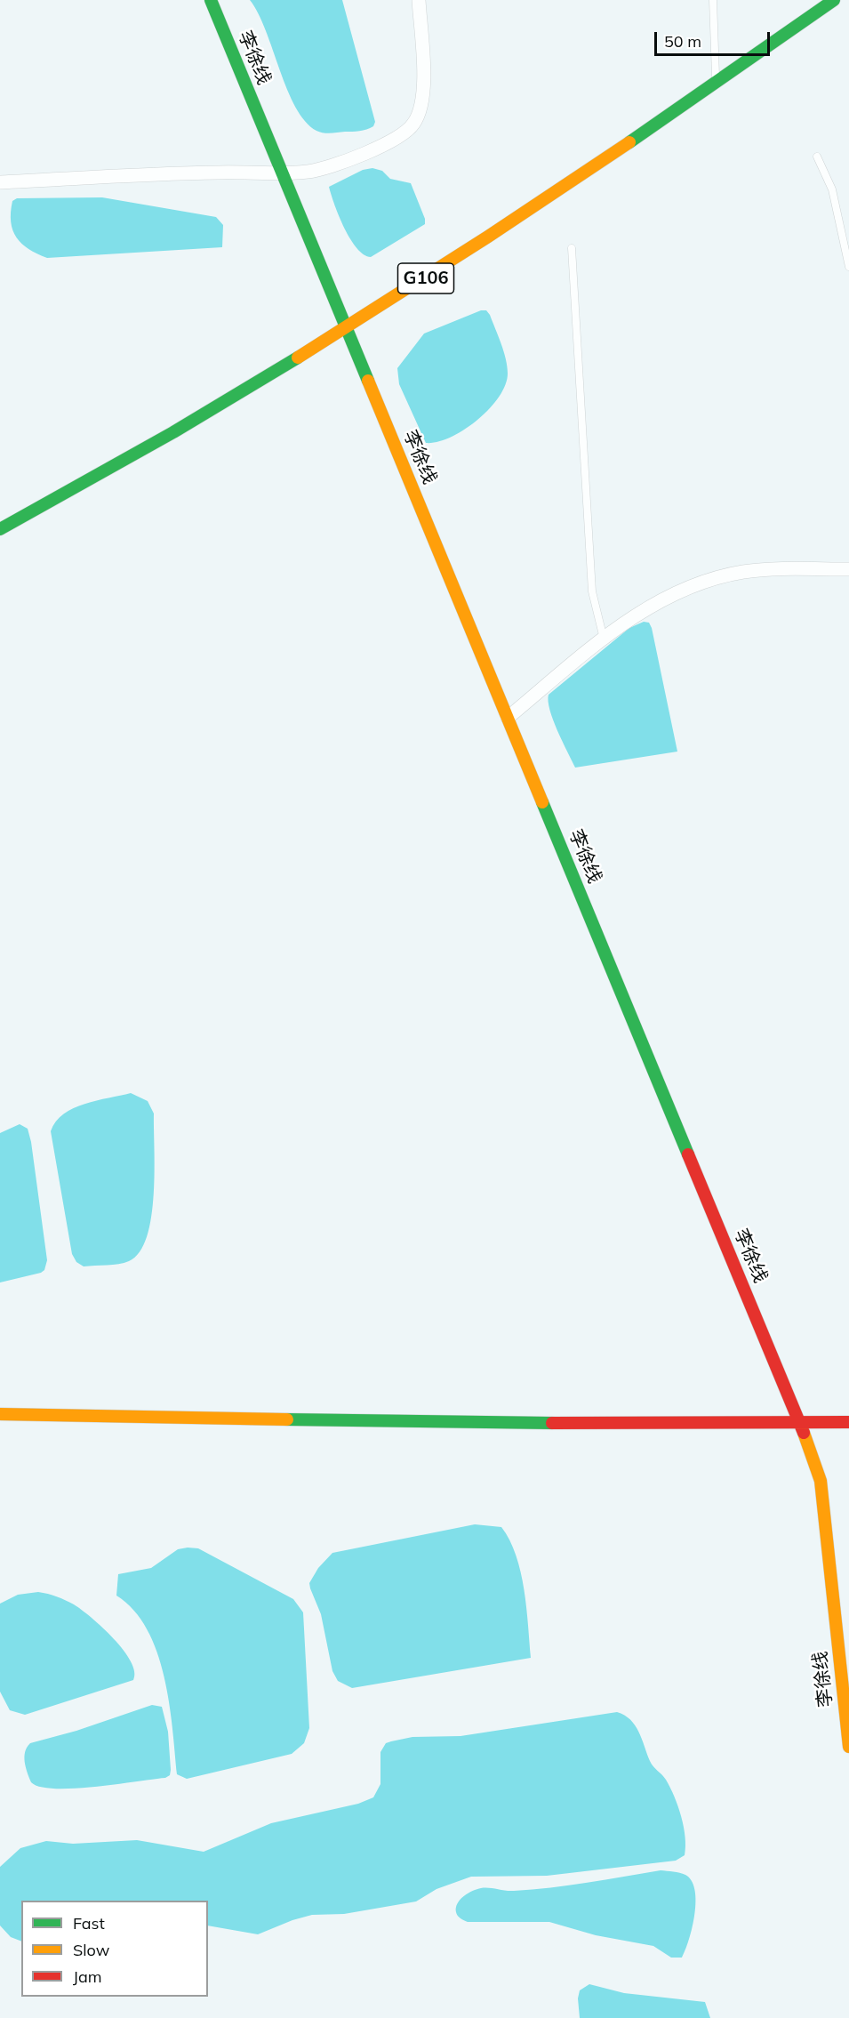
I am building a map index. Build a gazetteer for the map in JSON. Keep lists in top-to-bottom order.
{
  "streets": {
    "main road": ["李徐线", "G106"]
  },
  "crossings": [
    ["李徐线", "G106"]
  ],
  "legend": ["Fast", "Slow", "Jam"],
  "scale_bar": "50 m"
}
